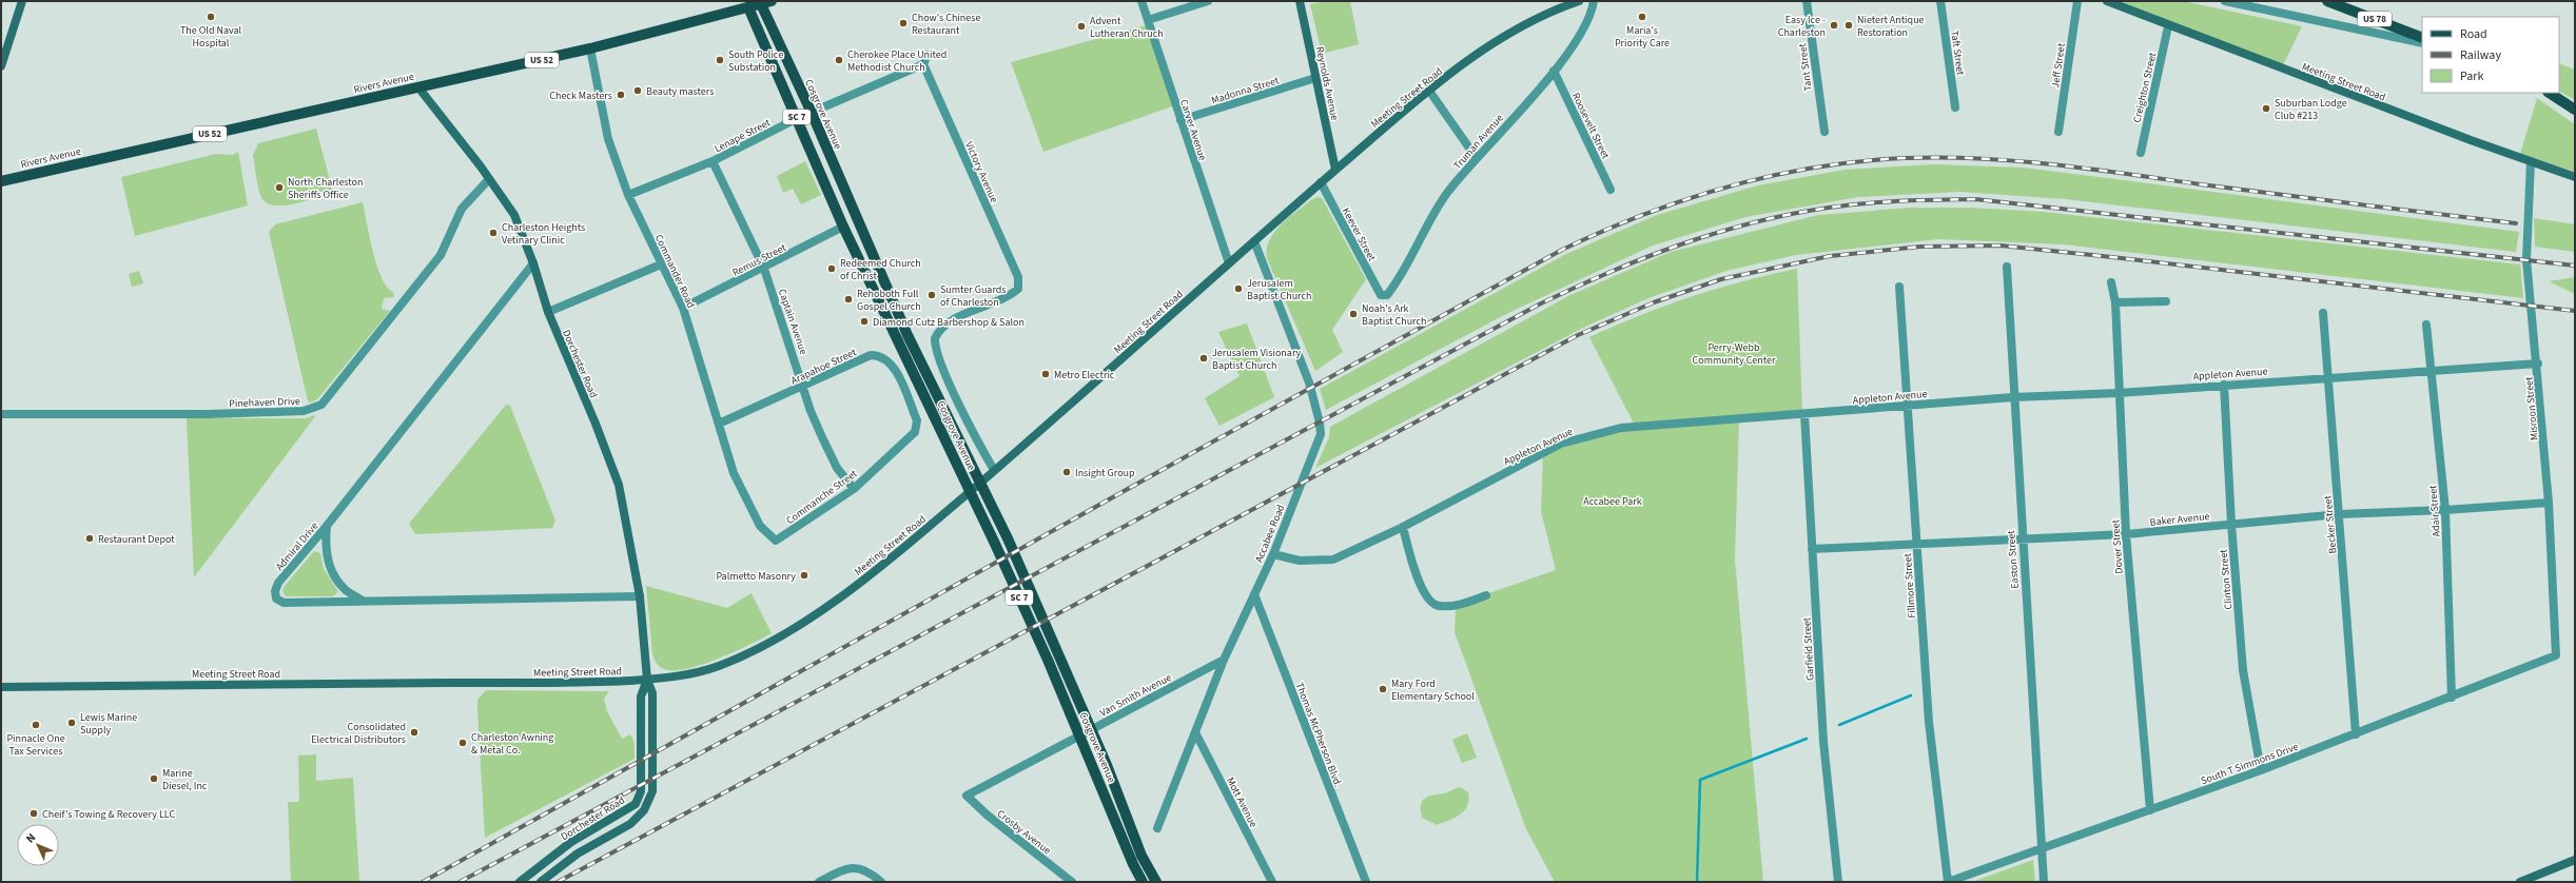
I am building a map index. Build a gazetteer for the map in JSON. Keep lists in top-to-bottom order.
{
  "streets": {
    "main road": [
      "US 78",
      "US 52",
      "Rivers Avenue",
      "Cosgrove Avenue",
      "SC 7"
    ],
    "street": [
      "Taft Street",
      "Jeff Street",
      "Tant Street",
      "Meeting Street Road",
      "Reynolds Avenue",
      "Creighton Street",
      "Madonna Street",
      "Roosevelt Street",
      "Carver Avenue",
      "Lenape Street",
      "Truman Avenue",
      "Victory Avenue",
      "Keever Street",
      "Remus Street",
      "Commander Road",
      "Captain Avenue",
      "Dorchester Road",
      "Arapahoe Street",
      "Appleton Avenue",
      "Pinehaven Drive",
      "Misroon Street",
      "Commanche Street",
      "Adair Street",
      "Baker Avenue",
      "Becker Street",
      "Accabee Road",
      "Admiral Drive",
      "Dover Street",
      "Easton Street",
      "Clinton Street",
      "Fillmore Street",
      "Garfield Street",
      "Van Smith Avenue",
      "Thomas McPherson Blvd.",
      "South T Simmons Drive",
      "Mott Avenue",
      "Crosby Avenue"
    ]
  },
  "crossings": [
    ["Meeting Street Road", "Reynolds Avenue"],
    ["Meeting Street Road", "Creighton Street"],
    ["Meeting Street Road", "Carver Avenue"],
    ["Meeting Street Road", "Victory Avenue"],
    ["Meeting Street Road", "Keever Street"],
    ["Meeting Street Road", "Dorchester Road"],
    ["Meeting Street Road", "Misroon Street"],
    ["Meeting Street Road", "Accabee Road"],
    ["Rivers Avenue", "Cosgrove Avenue"],
    ["Rivers Avenue", "Commander Road"],
    ["Rivers Avenue", "Dorchester Road"],
    ["Reynolds Avenue", "Madonna Street"],
    ["Madonna Street", "Carver Avenue"],
    ["Cosgrove Avenue", "Lenape Street"],
    ["Cosgrove Avenue", "Remus Street"],
    ["Roosevelt Street", "Truman Avenue"],
    ["Lenape Street", "Victory Avenue"],
    ["Lenape Street", "Commander Road"],
    ["Lenape Street", "Captain Avenue"],
    ["Truman Avenue", "Keever Street"],
    ["Remus Street", "Commander Road"],
    ["Remus Street", "Captain Avenue"],
    ["Commander Road", "Arapahoe Street"],
    ["Commander Road", "Commanche Street"],
    ["Captain Avenue", "Arapahoe Street"],
    ["Captain Avenue", "Commanche Street"],
    ["Dorchester Road", "Pinehaven Drive"],
    ["Dorchester Road", "Admiral Drive"],
    ["Arapahoe Street", "Commanche Street"],
    ["Appleton Avenue", "Misroon Street"],
    ["Appleton Avenue", "Adair Street"],
    ["Appleton Avenue", "Becker Street"],
    ["Appleton Avenue", "Accabee Road"],
    ["Appleton Avenue", "Dover Street"],
    ["Appleton Avenue", "Easton Street"],
    ["Appleton Avenue", "Clinton Street"],
    ["Appleton Avenue", "Fillmore Street"],
    ["Appleton Avenue", "Garfield Street"],
    ["Misroon Street", "Baker Avenue"],
    ["Misroon Street", "South T Simmons Drive"],
    ["Adair Street", "Baker Avenue"],
    ["Adair Street", "South T Simmons Drive"],
    ["Baker Avenue", "Becker Street"],
    ["Baker Avenue", "Dover Street"],
    ["Baker Avenue", "Easton Street"],
    ["Baker Avenue", "Clinton Street"],
    ["Baker Avenue", "Fillmore Street"],
    ["Baker Avenue", "Garfield Street"],
    ["Becker Street", "South T Simmons Drive"],
    ["Accabee Road", "Van Smith Avenue"],
    ["Accabee Road", "Thomas McPherson Blvd."],
    ["Accabee Road", "Mott Avenue"],
    ["Dover Street", "South T Simmons Drive"],
    ["Easton Street", "South T Simmons Drive"],
    ["Clinton Street", "South T Simmons Drive"],
    ["Fillmore Street", "South T Simmons Drive"],
    ["Van Smith Avenue", "Crosby Avenue"]
  ],
  "parks": ["Perry-Webb Community Center", "Accabee Park"],
  "places": [
    "The Old Naval Hospital",
    "Maria's Priority Care",
    "Chow's Chinese Restaurant",
    "Easy Ice - Charleston",
    "Nietert Antique Restoration",
    "Advent Lutheran Chruch",
    "South Police Substation",
    "Cherokee Place United Methodist Church",
    "Beauty masters",
    "Check Masters",
    "Suburban Lodge Club #213",
    "North Charleston Sheriffs Office",
    "Charleston Heights Vetinary Clinic",
    "Redeemed Church of Christ",
    "Jerusalem Baptist Church",
    "Sumter Guards of Charleston",
    "Rehoboth Full Gospel Church",
    "Noah's Ark Baptist Church",
    "Diamond Cutz Barbershop & Salon",
    "Jerusalem Visionary Baptist Church",
    "Metro Electric",
    "Insight Group",
    "Restaurant Depot",
    "Palmetto Masonry",
    "Mary Ford Elementary School",
    "Lewis Marine Supply",
    "Pinnacle One Tax Services",
    "Consolidated Electrical Distributors",
    "Charleston Awning & Metal Co.",
    "Marine Diesel, Inc",
    "Cheif's Towing & Recovery LLC"
  ],
  "legend": ["Road", "Railway", "Park"],
  "north": "top left"
}
